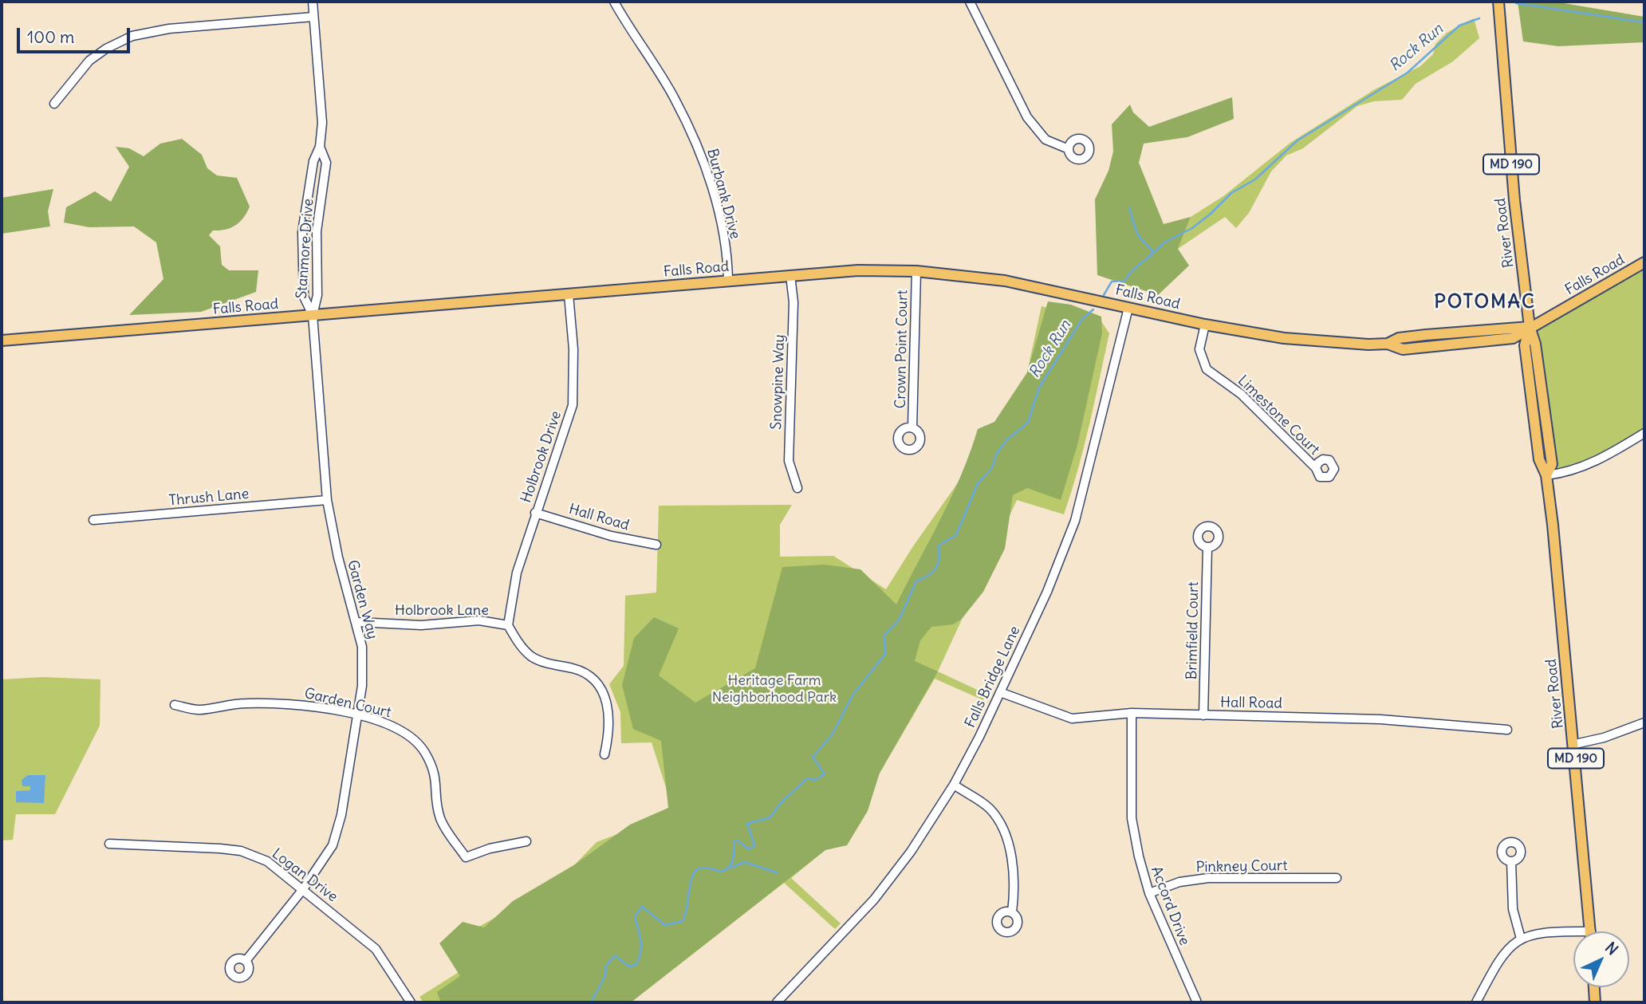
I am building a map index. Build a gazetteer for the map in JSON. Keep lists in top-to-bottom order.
{
  "streets": {
    "main road": ["MD 190", "River Road", "Falls Road"],
    "street": [
      "Burbank Drive",
      "Stanmore Drive",
      "Crown Point Court",
      "Snowpine Way",
      "Limestone Court",
      "Holbrook Drive",
      "Thrush Lane",
      "Hall Road",
      "Garden Way",
      "Holbrook Lane",
      "Brimfield Court",
      "Falls Bridge Lane",
      "Garden Court",
      "Pinkney Court",
      "Logan Drive",
      "Accord Drive"
    ]
  },
  "crossings": [
    ["Burbank Drive", "Falls Road"],
    ["River Road", "Falls Road"],
    ["Stanmore Drive", "Falls Road"],
    ["Stanmore Drive", "Garden Way"],
    ["Falls Road", "Crown Point Court"],
    ["Falls Road", "Snowpine Way"],
    ["Falls Road", "Limestone Court"],
    ["Falls Road", "Holbrook Drive"],
    ["Falls Road", "Garden Way"],
    ["Falls Road", "Falls Bridge Lane"],
    ["Holbrook Drive", "Hall Road"],
    ["Holbrook Drive", "Holbrook Lane"],
    ["Thrush Lane", "Garden Way"],
    ["Hall Road", "Brimfield Court"],
    ["Hall Road", "Falls Bridge Lane"],
    ["Hall Road", "Accord Drive"],
    ["Garden Way", "Holbrook Lane"],
    ["Garden Way", "Garden Court"],
    ["Garden Way", "Logan Drive"],
    ["Pinkney Court", "Accord Drive"]
  ],
  "districts": ["POTOMAC"],
  "water": ["Rock Run"],
  "parks": ["Heritage Farm Neighborhood Park"],
  "scale_bar": "100 m",
  "north": "top right"
}
